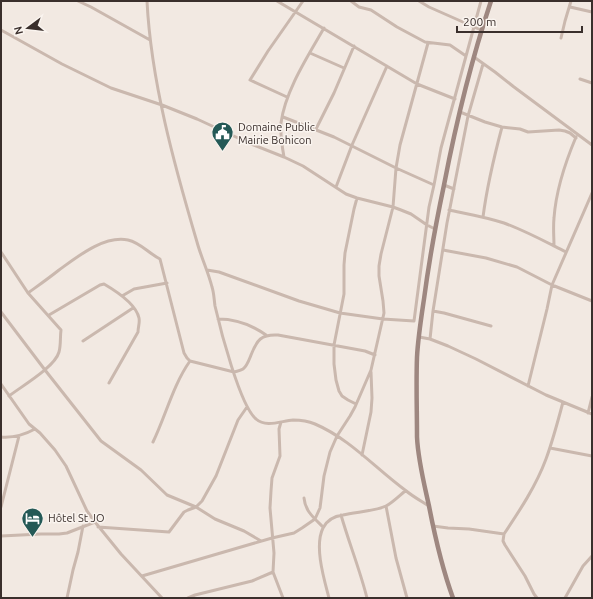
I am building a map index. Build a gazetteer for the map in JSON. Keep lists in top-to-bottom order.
{
  "places": {
    "public building": ["Domaine Public Mairie Bohicon"],
    "hotel": ["Hôtel St JO"]
  },
  "scale_bar": "200 m",
  "north": "left"
}
